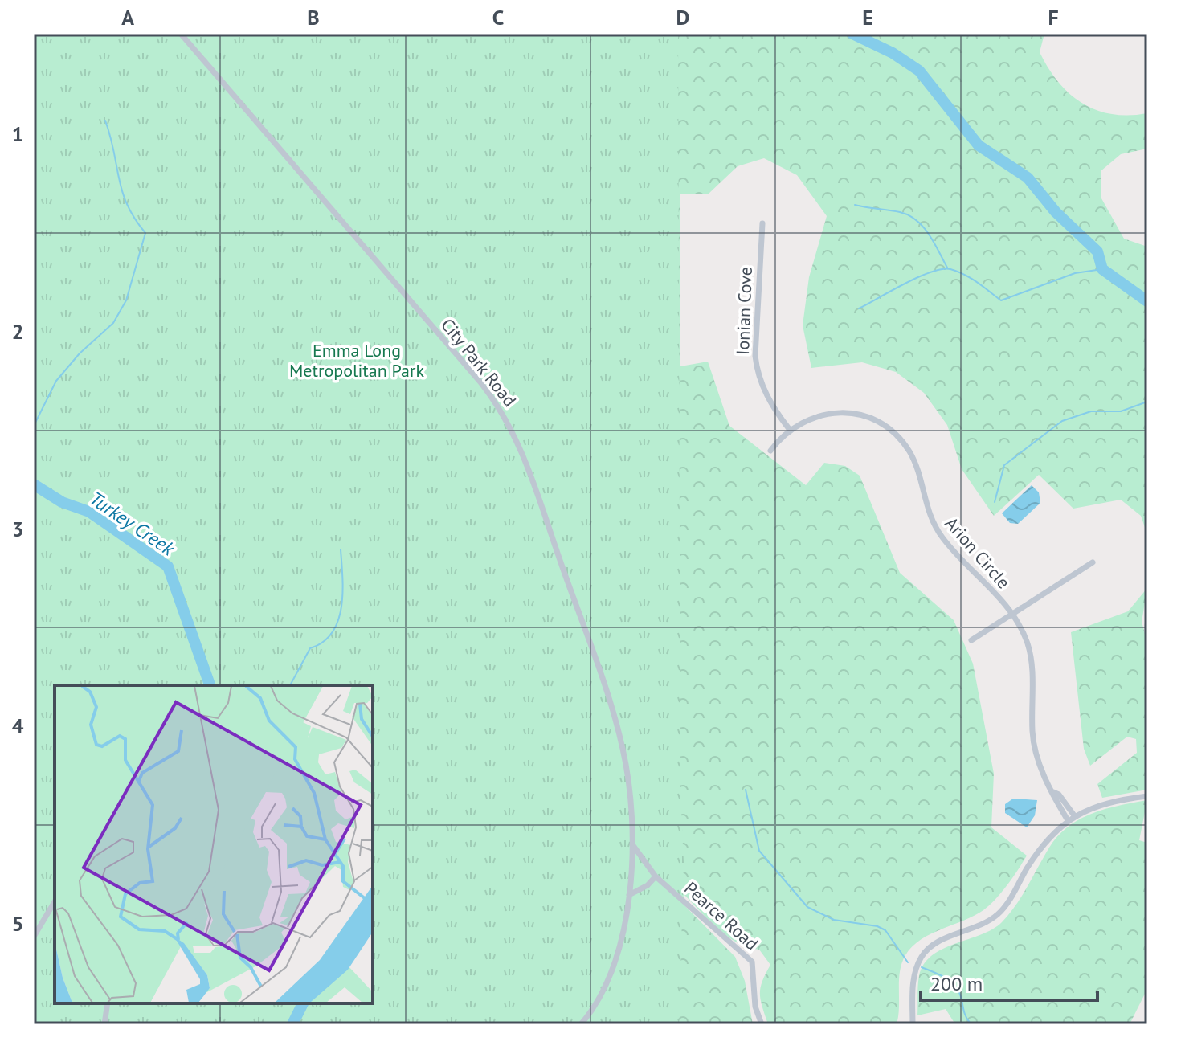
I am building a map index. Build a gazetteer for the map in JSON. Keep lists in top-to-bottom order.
{
  "streets": {
    "street": [
      "Ionian Cove",
      "City Park Road",
      "Arion Circle",
      "Pearce Road"
    ]
  },
  "crossings": [
    ["Ionian Cove", "Arion Circle"],
    ["City Park Road", "Pearce Road"]
  ],
  "water": ["Turkey Creek"],
  "parks": ["Emma Long Metropolitan Park"],
  "scale_bar": "200 m",
  "grid": {
    "columns": [
      "A",
      "B",
      "C",
      "D",
      "E",
      "F"
    ],
    "rows": [
      "1",
      "2",
      "3",
      "4",
      "5"
    ]
  }
}
